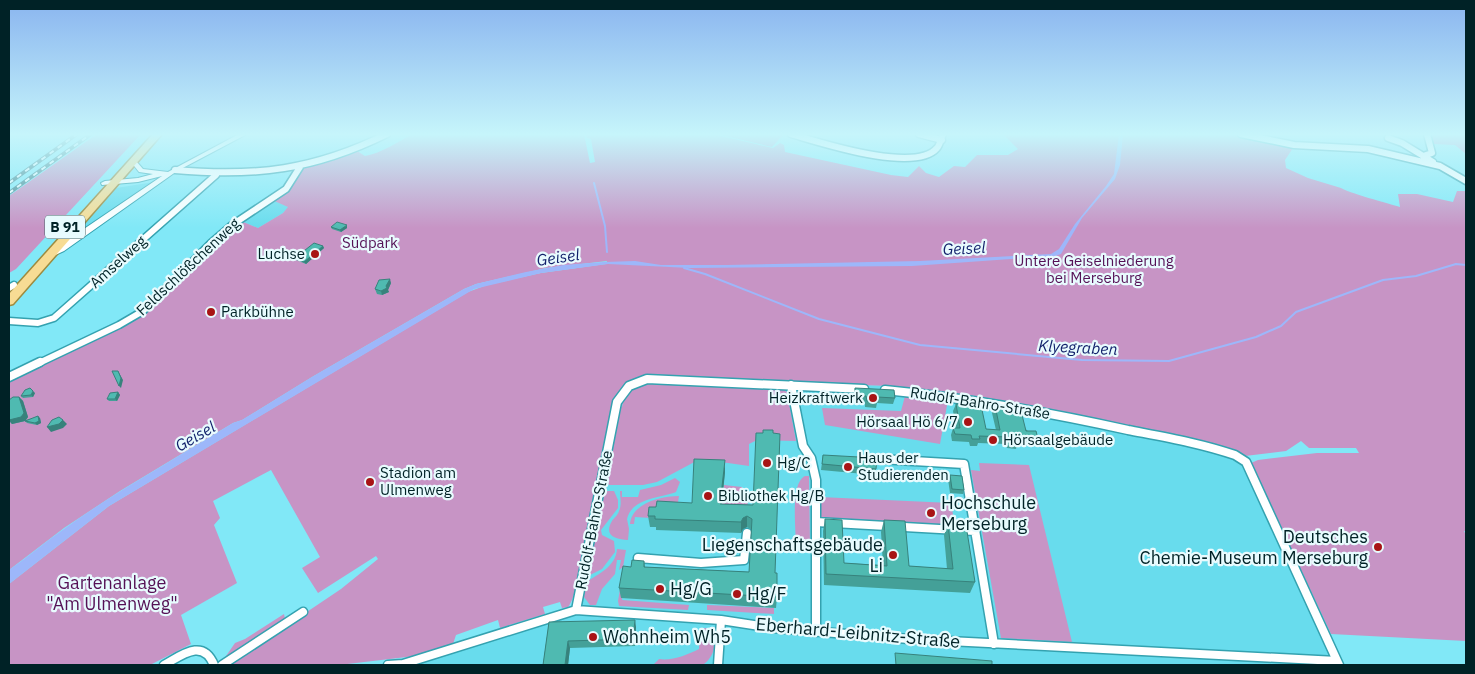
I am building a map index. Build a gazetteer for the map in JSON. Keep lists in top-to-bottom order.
{
  "streets": {
    "main road": ["B 91"],
    "street": [
      "Amselweg",
      "Feldschlößchenweg",
      "Rudolf-Bahro-Straße",
      "Eberhard-Leibnitz-Straße"
    ]
  },
  "crossings": [
    ["Rudolf-Bahro-Straße", "Eberhard-Leibnitz-Straße"]
  ],
  "water": ["Geisel", "Klyegraben"],
  "parks": ["Südpark", "Untere Geiselniederung bei Merseburg", "Gartenanlage \"Am Ulmenweg\""],
  "places": [
    "Luchse",
    "Parkbühne",
    "Heizkraftwerk",
    "Hörsaal Hö 6/7",
    "Hörsaalgebäude",
    "Hg/C",
    "Haus der Studierenden",
    "Stadion am Ulmenweg",
    "Bibliothek Hg/B",
    "Hochschule Merseburg",
    "Deutsches Chemie-Museum Merseburg",
    "Liegenschaftsgebäude Li",
    "Hg/G",
    "Hg/F",
    "Wohnheim Wh5"
  ]
}
